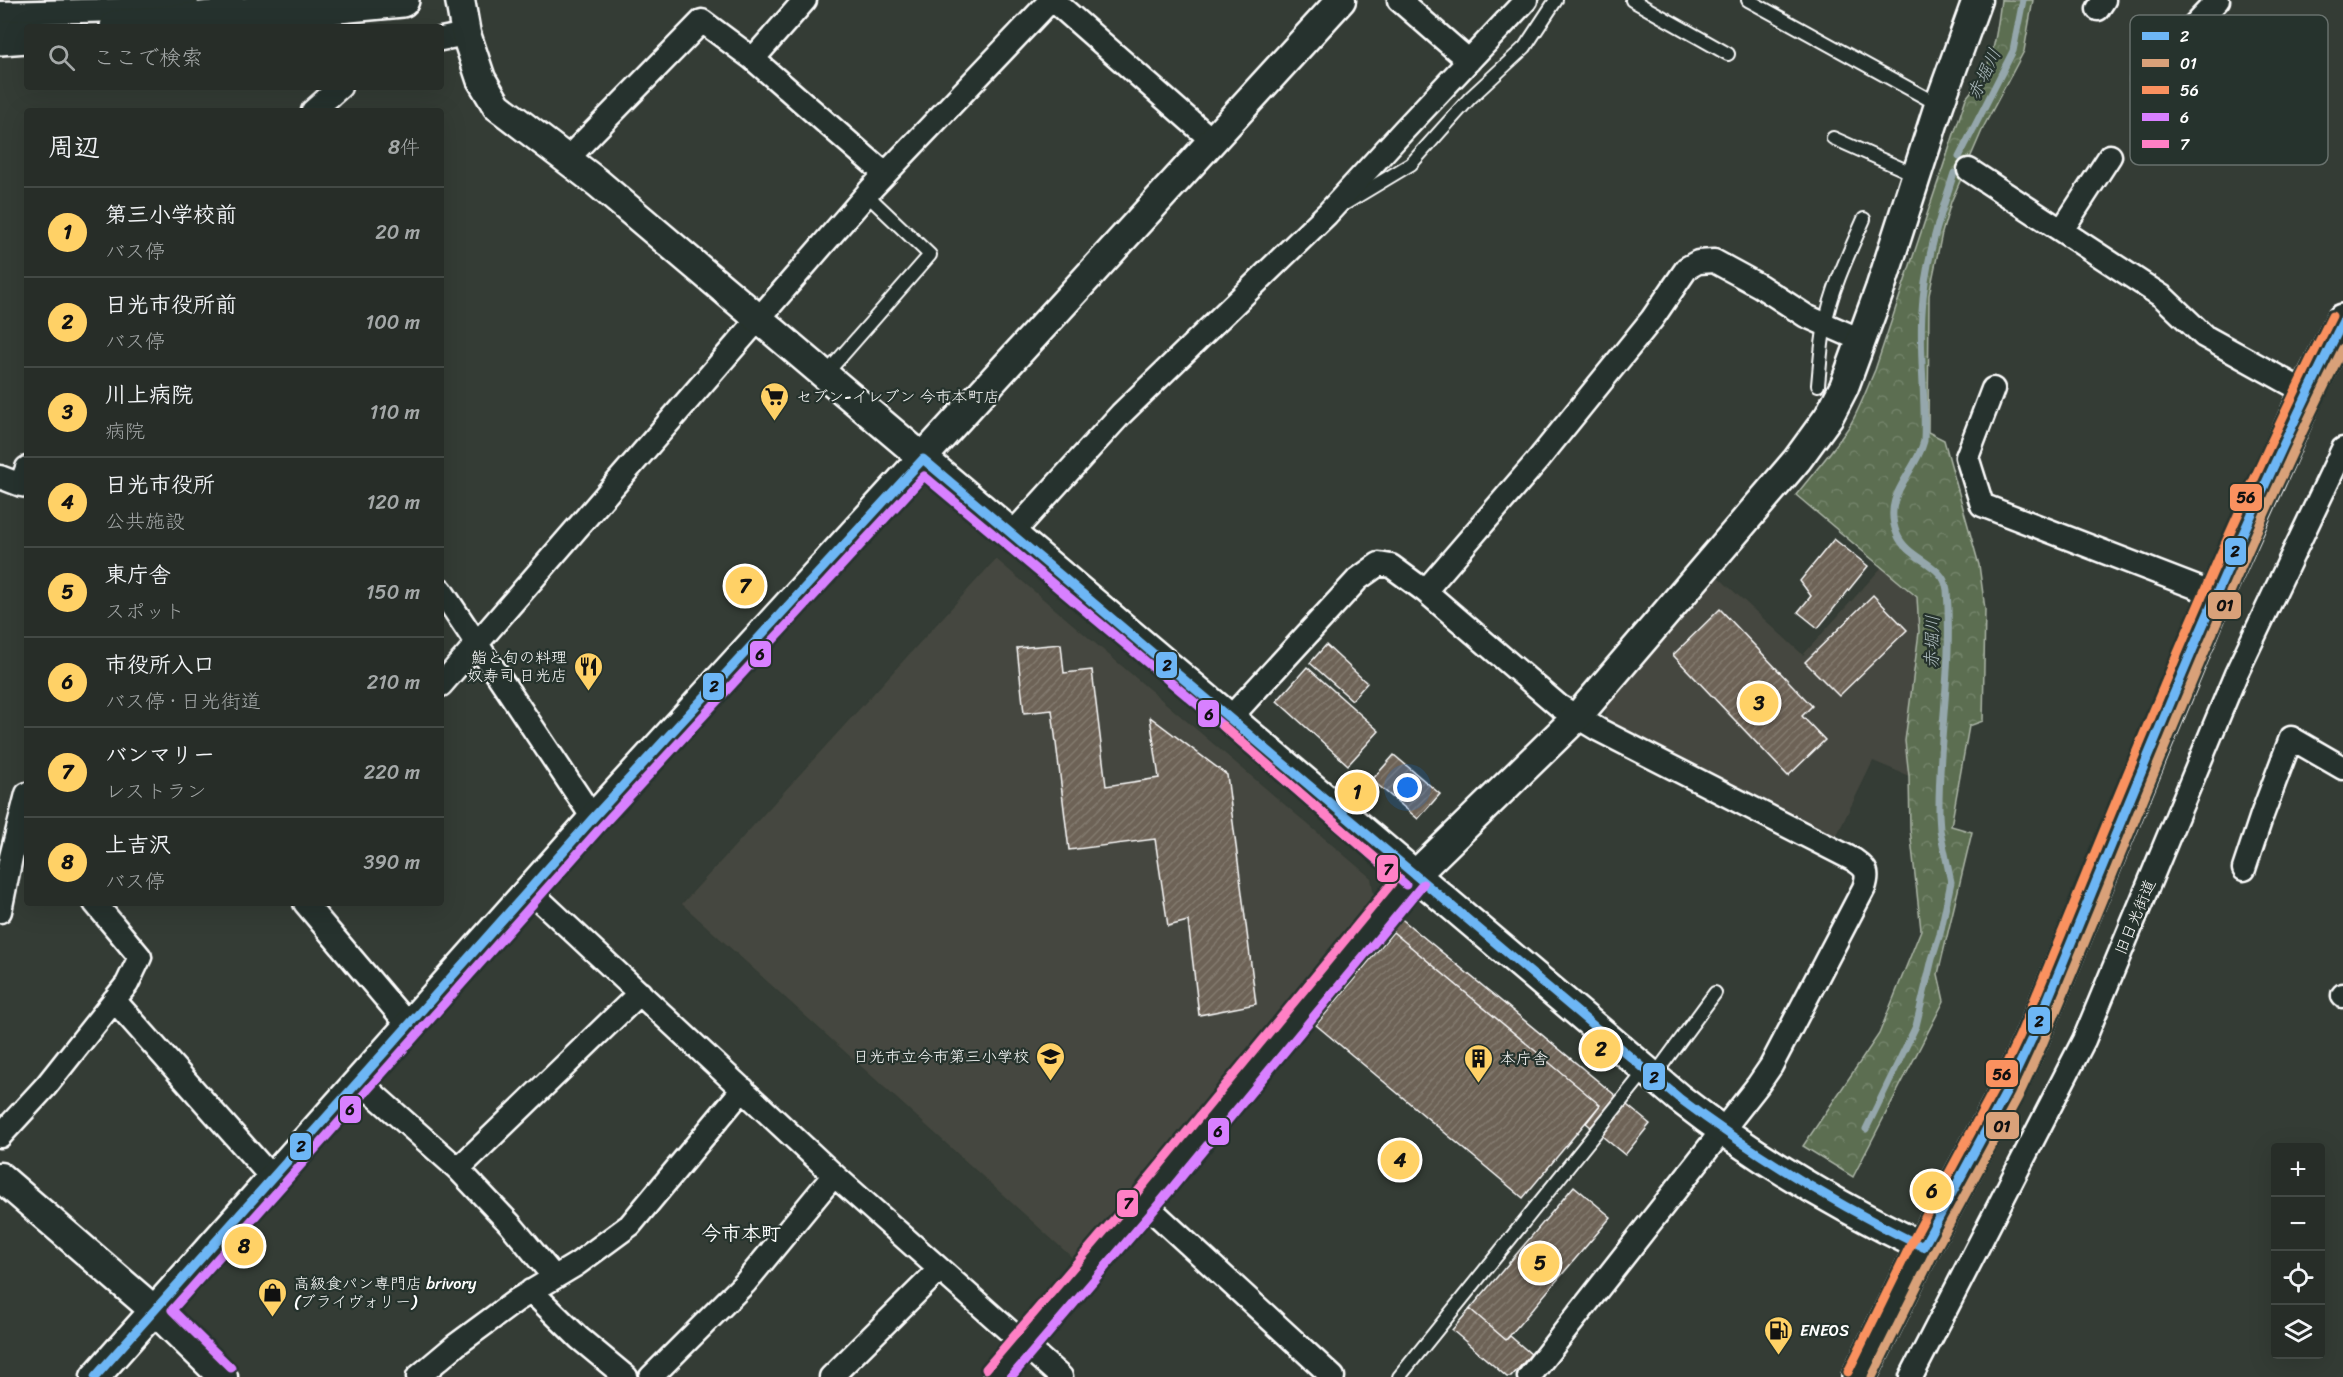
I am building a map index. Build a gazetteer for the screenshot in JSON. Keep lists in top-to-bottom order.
{
  "streets": {
    "street": ["旧日光街道"]
  },
  "districts": ["今市本町"],
  "water": ["赤堀川"],
  "places": {
    "supermarket": ["セブン-イレブン 今市本町店"],
    "restaurant": ["鮨と旬の料理 奴寿司 日光店"],
    "school or university": ["日光市立今市第三小学校"],
    "building": ["本庁舎"],
    "shop": ["高級食パン専門店 brivory (ブライヴォリー)"],
    "fuel station": ["ENEOS"]
  },
  "lines": [
    "transit line 56",
    "transit line 2",
    "transit line 01",
    "transit line 6",
    "transit line 7"
  ],
  "legend": [
    "2",
    "01",
    "56",
    "6",
    "7"
  ],
  "page": {
    "search": "ここで検索",
    "heading": ["周辺", "8件"],
    "list": [
      {
        "mark": "1",
        "name": "第三小学校前",
        "note": "バス停",
        "value": "20 m"
      },
      {
        "mark": "2",
        "name": "日光市役所前",
        "note": "バス停",
        "value": "100 m"
      },
      {
        "mark": "3",
        "name": "川上病院",
        "note": "病院",
        "value": "110 m"
      },
      {
        "mark": "4",
        "name": "日光市役所",
        "note": "公共施設",
        "value": "120 m"
      },
      {
        "mark": "5",
        "name": "東庁舎",
        "note": "スポット",
        "value": "150 m"
      },
      {
        "mark": "6",
        "name": "市役所入口",
        "note": "バス停 · 日光街道",
        "value": "210 m"
      },
      {
        "mark": "7",
        "name": "バンマリー",
        "note": "レストラン",
        "value": "220 m"
      },
      {
        "mark": "8",
        "name": "上吉沢",
        "note": "バス停",
        "value": "390 m"
      }
    ],
    "pins": [
      "7",
      "3",
      "1",
      "2",
      "4",
      "6",
      "8",
      "5"
    ],
    "map_buttons": ["+", "−"]
  }
}
